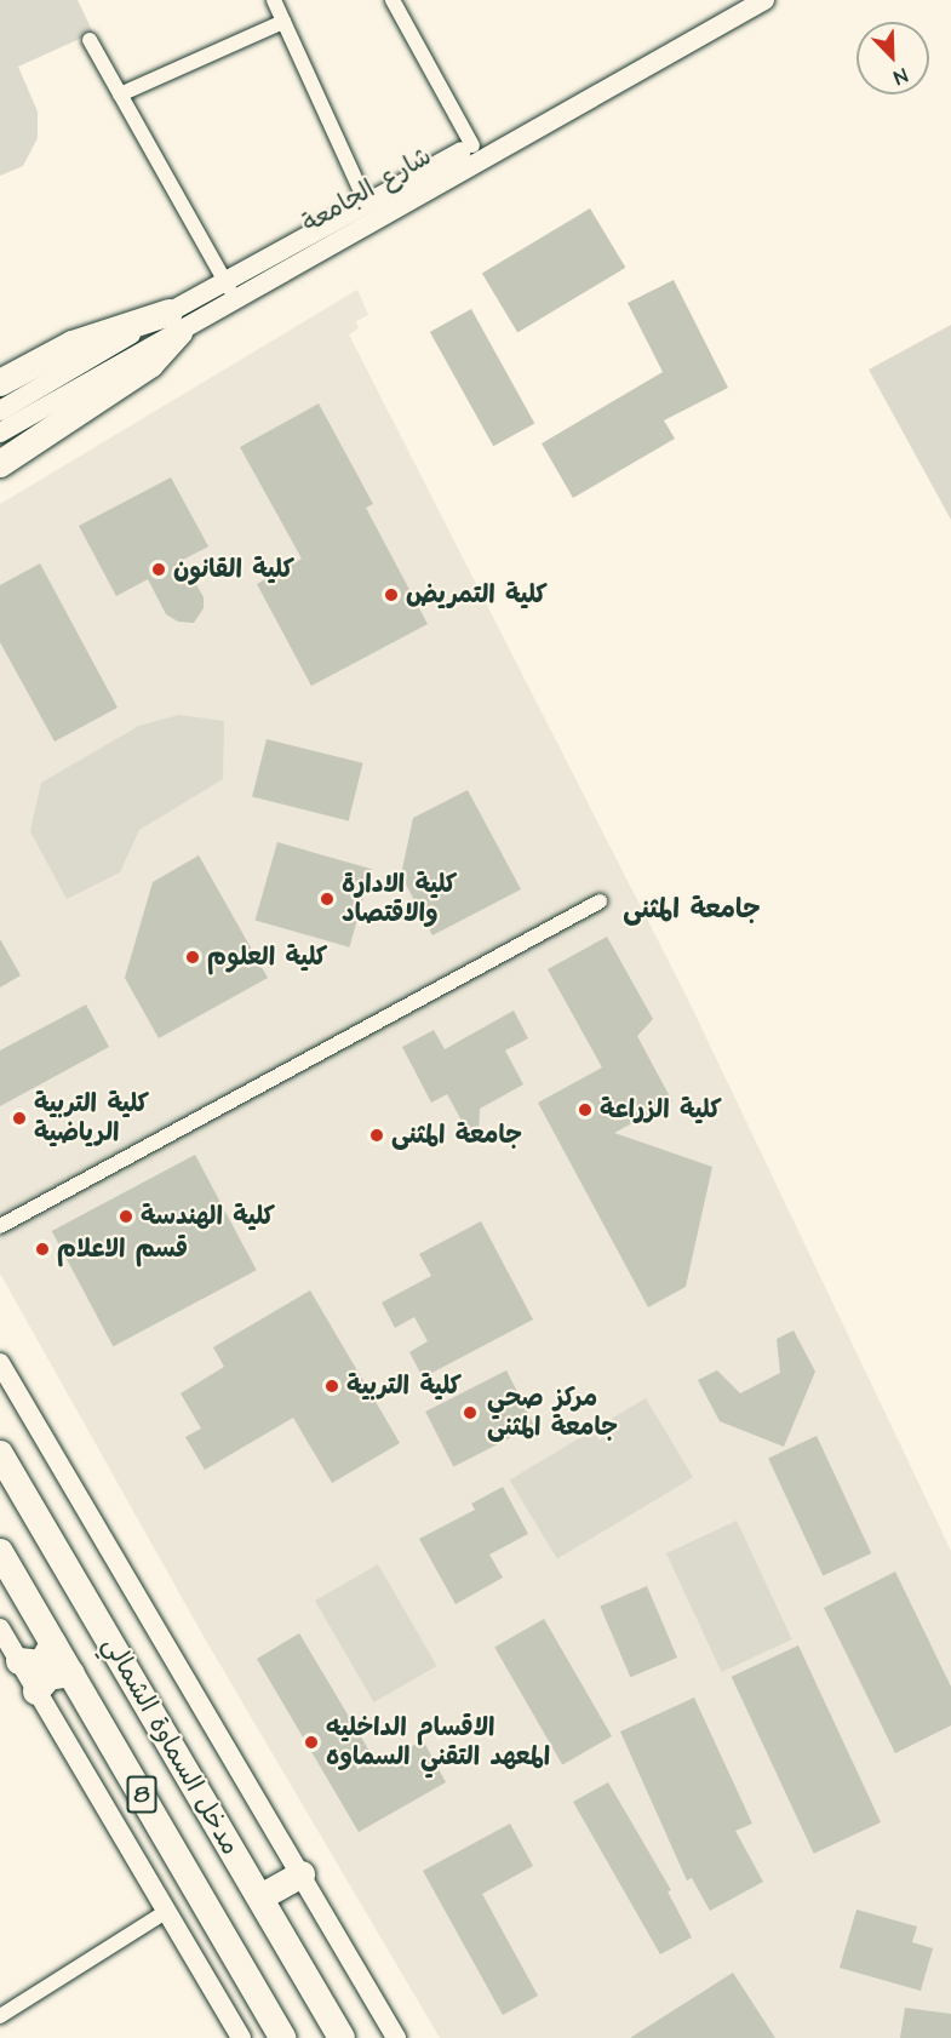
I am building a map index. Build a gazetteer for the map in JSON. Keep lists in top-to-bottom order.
{
  "streets": {
    "highway": ["مدخل السماوة الشمالي", "8"],
    "main road": ["شارع الجامعة"]
  },
  "districts": ["جامعة المثنى"],
  "places": [
    "كلية القانون",
    "كلية التمريض",
    "كلية الادارة والاقتصاد",
    "كلية العلوم",
    "كلية الزراعة",
    "كلية التربية الرياضية",
    "جامعة المثنى",
    "كلية الهندسة",
    "قسم الاعلام",
    "كلية التربية",
    "مركز صحي جامعة المثنى",
    "الاقسام الداخليه المعهد التقني السماوه"
  ],
  "north": "bottom right"
}
